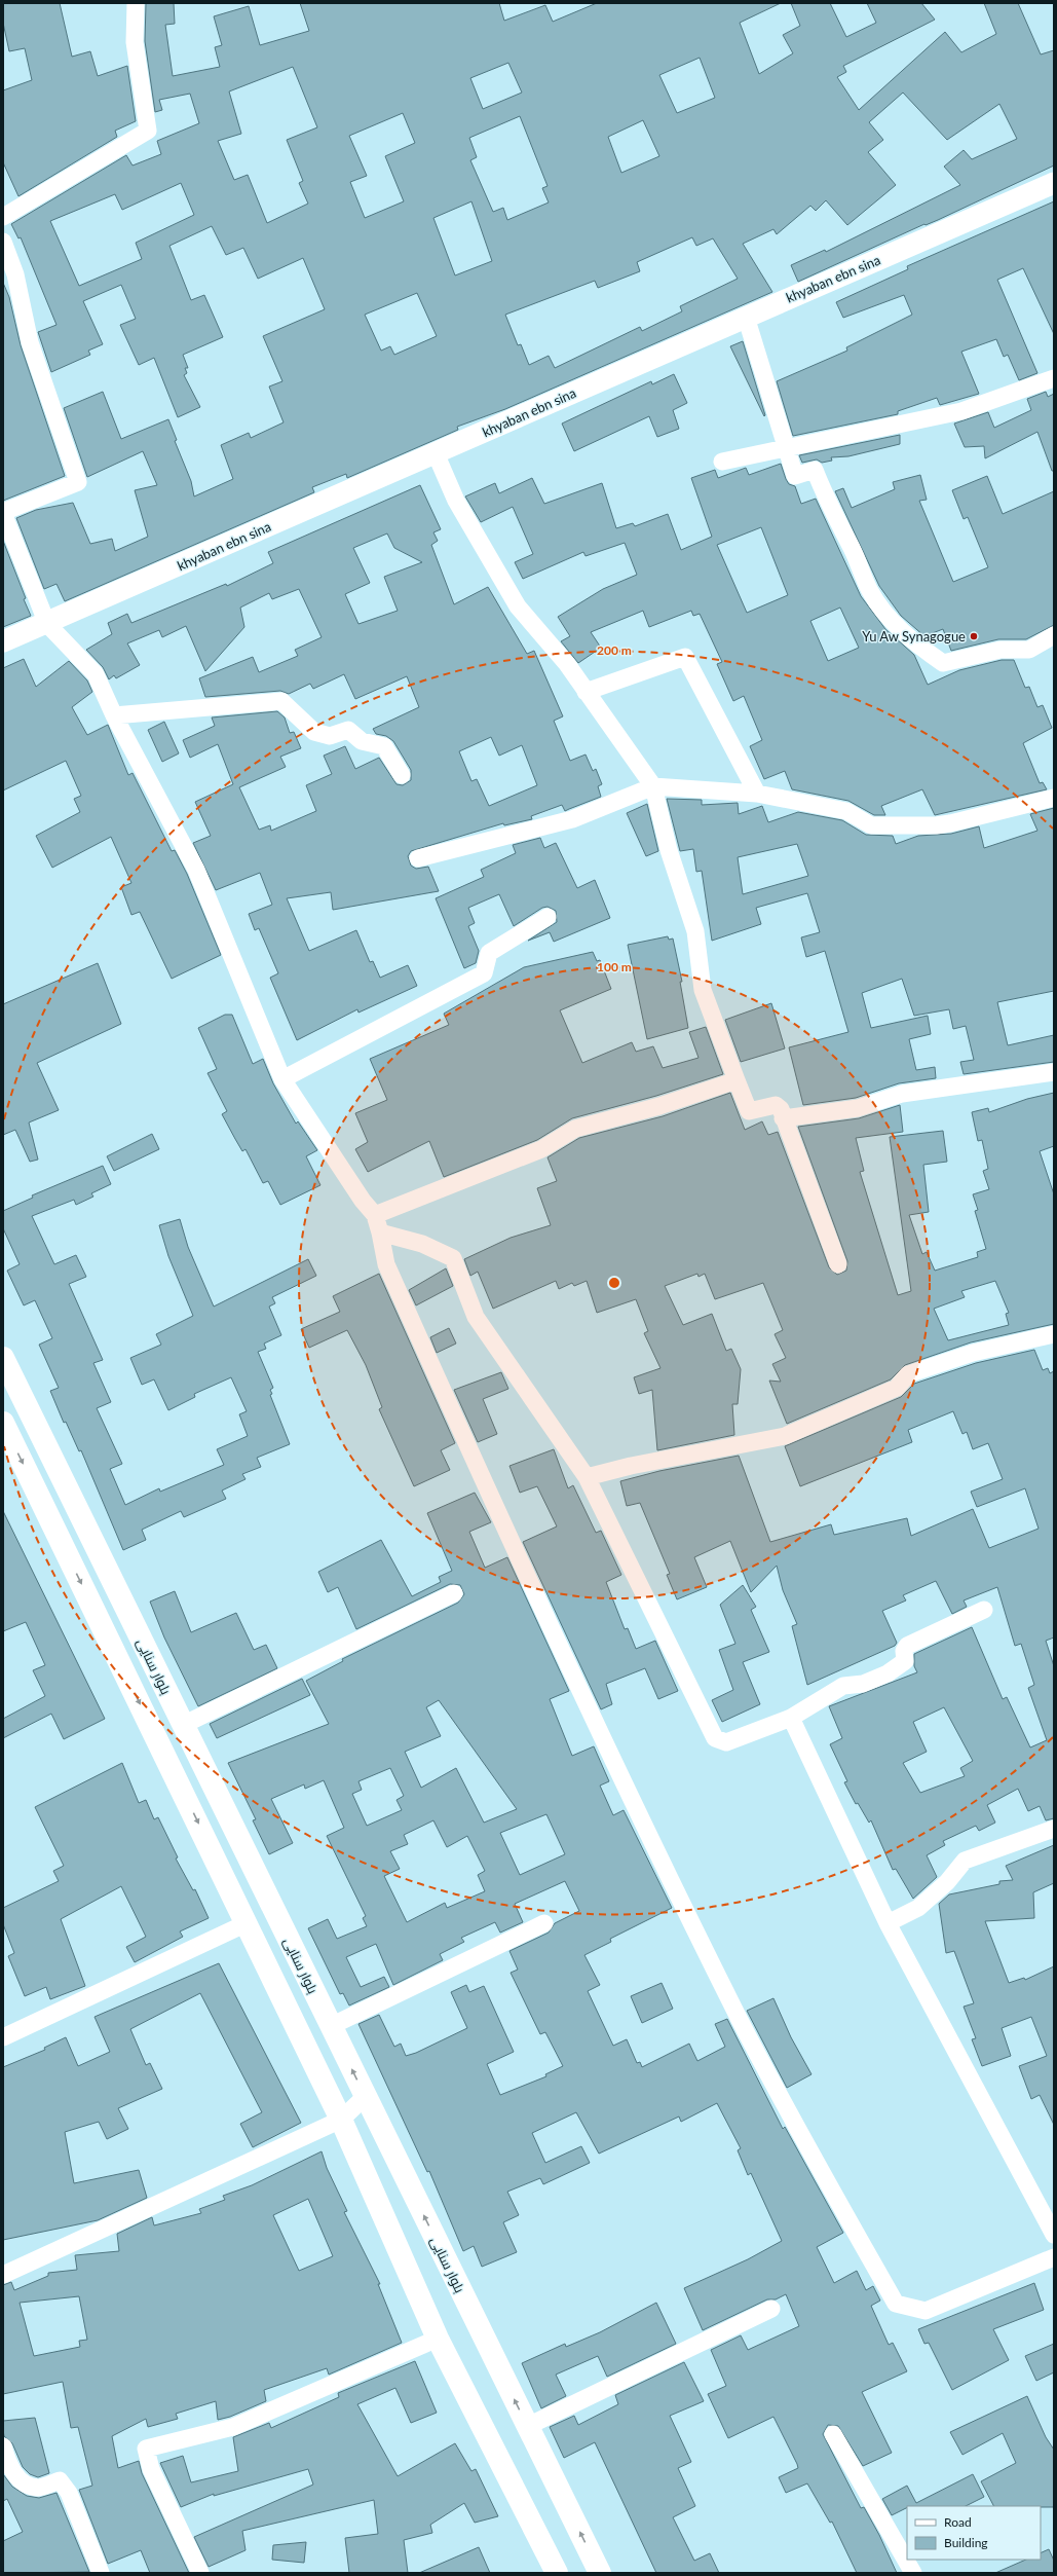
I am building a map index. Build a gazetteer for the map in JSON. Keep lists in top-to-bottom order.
{
  "streets": {
    "main road": ["بلوار سنایی"],
    "street": ["khyaban ebn sina"]
  },
  "places": ["Yu Aw Synagogue"],
  "legend": ["Road", "Building"],
  "rings": ["200 m", "100 m"]
}
